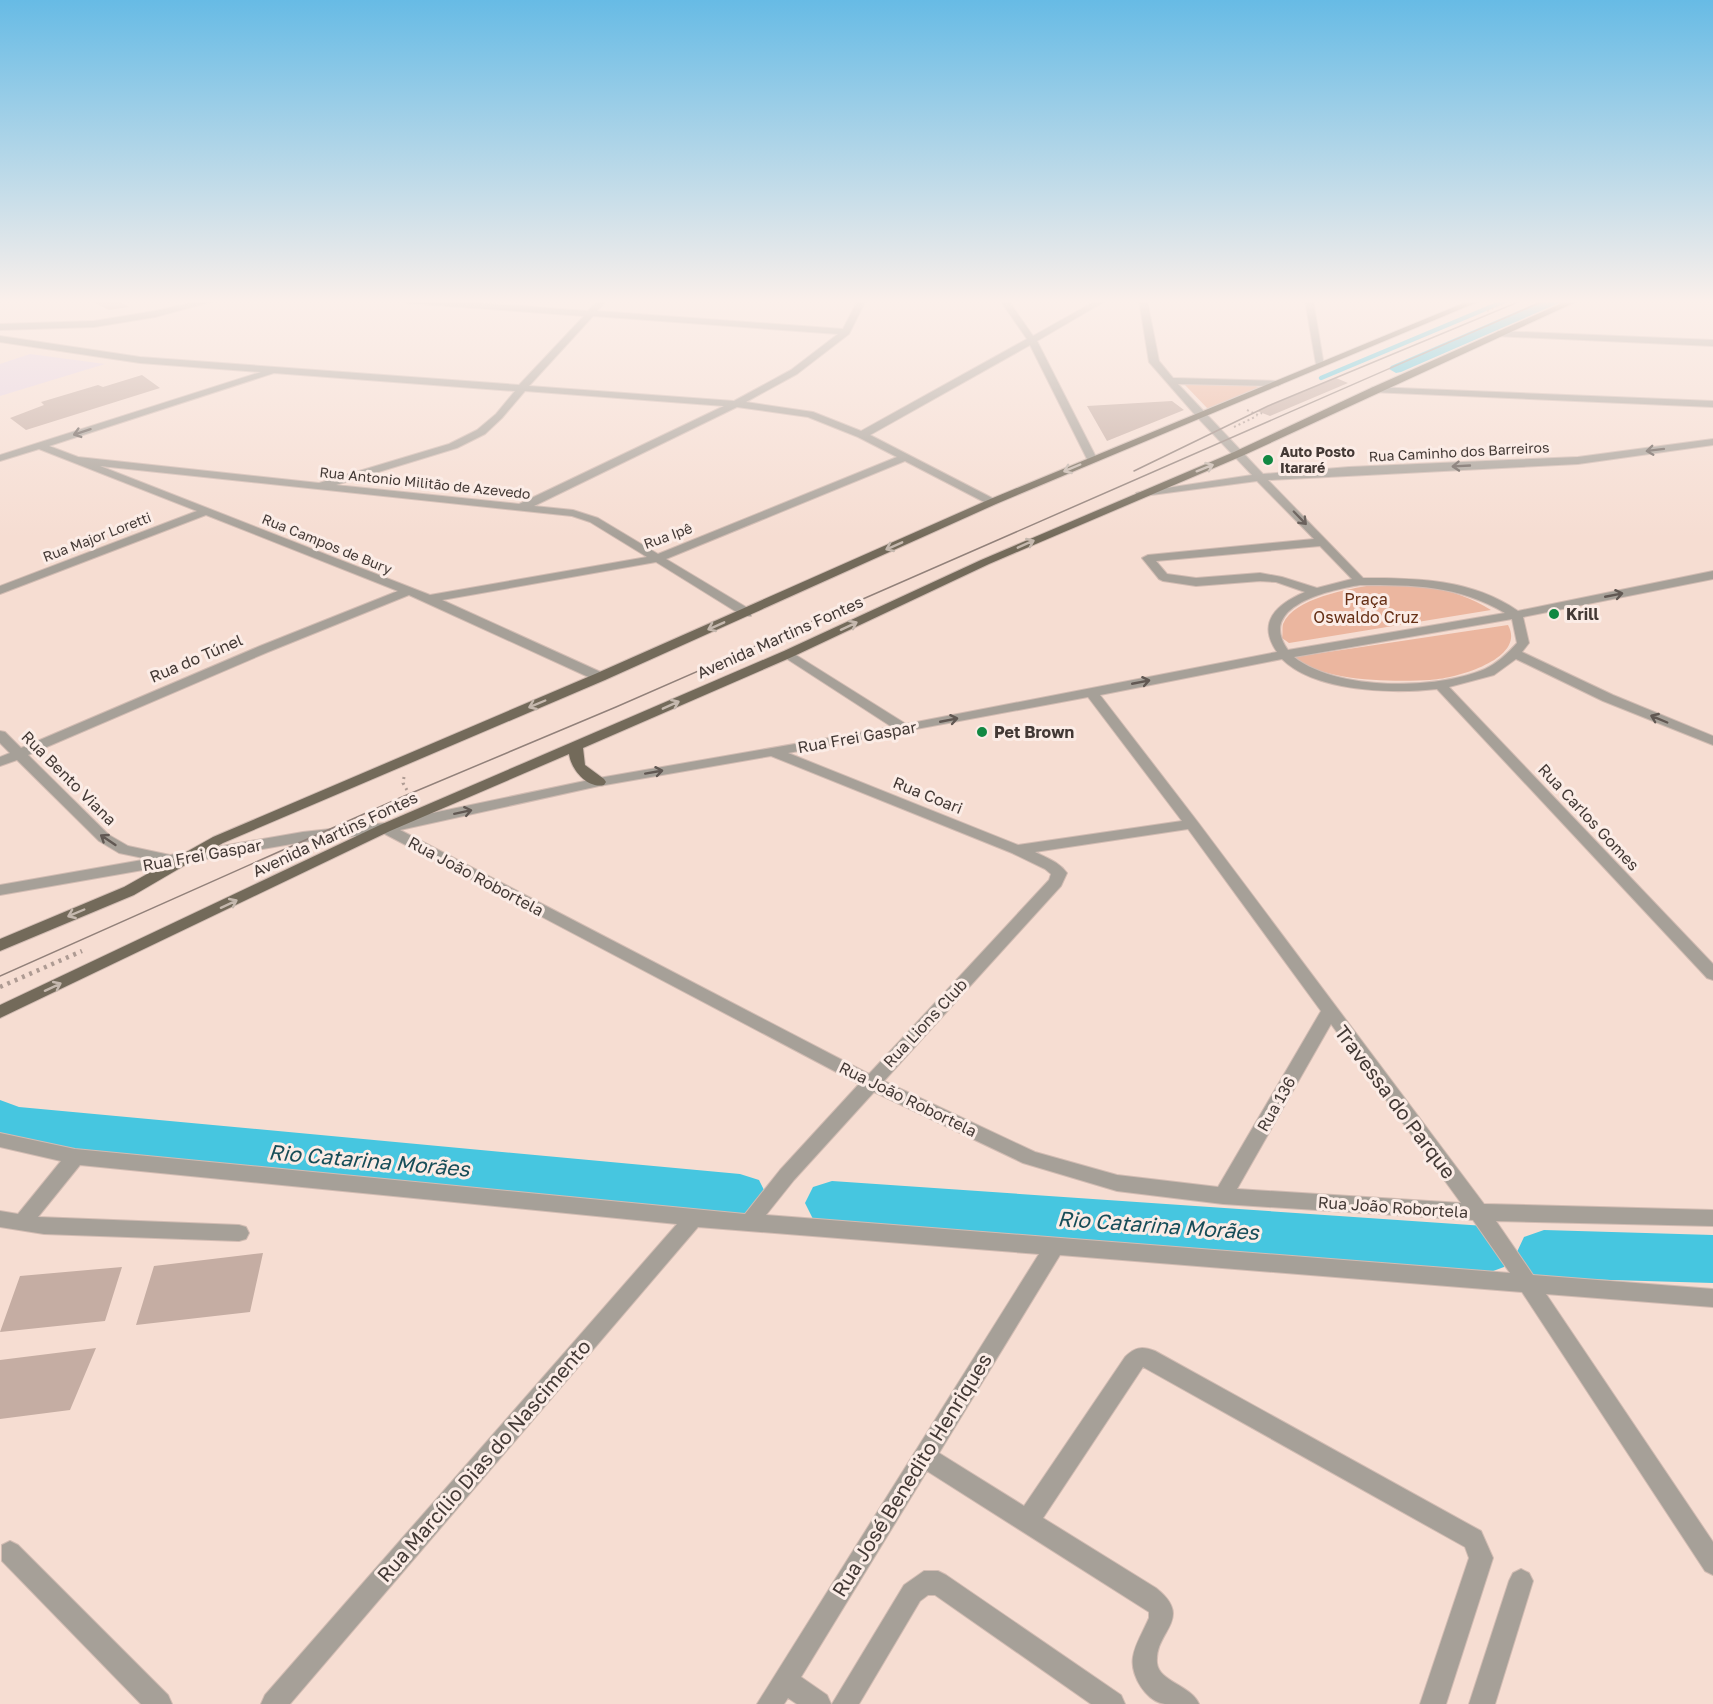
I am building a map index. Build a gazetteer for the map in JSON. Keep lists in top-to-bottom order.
{
  "streets": {
    "main road": ["Avenida Martins Fontes"],
    "street": [
      "Rua Caminho dos Barreiros",
      "Rua Antonio Militão de Azevedo",
      "Rua Ipê",
      "Rua Major Loretti",
      "Rua Campos de Bury",
      "Rua do Túnel",
      "Rua Frei Gaspar",
      "Rua Bento Viana",
      "Rua Coari",
      "Rua Carlos Gomes",
      "Rua João Robortela",
      "Rua Lions Club",
      "Travessa do Parque",
      "Rua 136",
      "Rua Marcílio Dias do Nascimento",
      "Rua José Benedito Henriques"
    ]
  },
  "crossings": [
    ["Rua Caminho dos Barreiros", "Avenida Martins Fontes"],
    ["Rua Antonio Militão de Azevedo", "Rua Ipê"],
    ["Rua Antonio Militão de Azevedo", "Rua Campos de Bury"],
    ["Rua Ipê", "Rua Campos de Bury"],
    ["Rua Major Loretti", "Rua Campos de Bury"],
    ["Rua Campos de Bury", "Rua do Túnel"],
    ["Avenida Martins Fontes", "Rua Frei Gaspar"],
    ["Avenida Martins Fontes", "Rua João Robortela"],
    ["Rua do Túnel", "Rua Bento Viana"],
    ["Rua Frei Gaspar", "Rua Bento Viana"],
    ["Rua Frei Gaspar", "Rua Coari"],
    ["Rua Frei Gaspar", "Rua João Robortela"],
    ["Rua Frei Gaspar", "Travessa do Parque"],
    ["Rua Coari", "Rua Lions Club"],
    ["Rua João Robortela", "Rua Lions Club"],
    ["Rua João Robortela", "Travessa do Parque"],
    ["Rua João Robortela", "Rua 136"],
    ["Travessa do Parque", "Rua 136"]
  ],
  "one_way": ["Rua Frei Gaspar", "Rua Bento Viana"],
  "water": ["Rio Catarina Morães"],
  "parks": ["Praça Oswaldo Cruz"],
  "places": ["Auto Posto Itararé", "Krill", "Pet Brown"]
}
